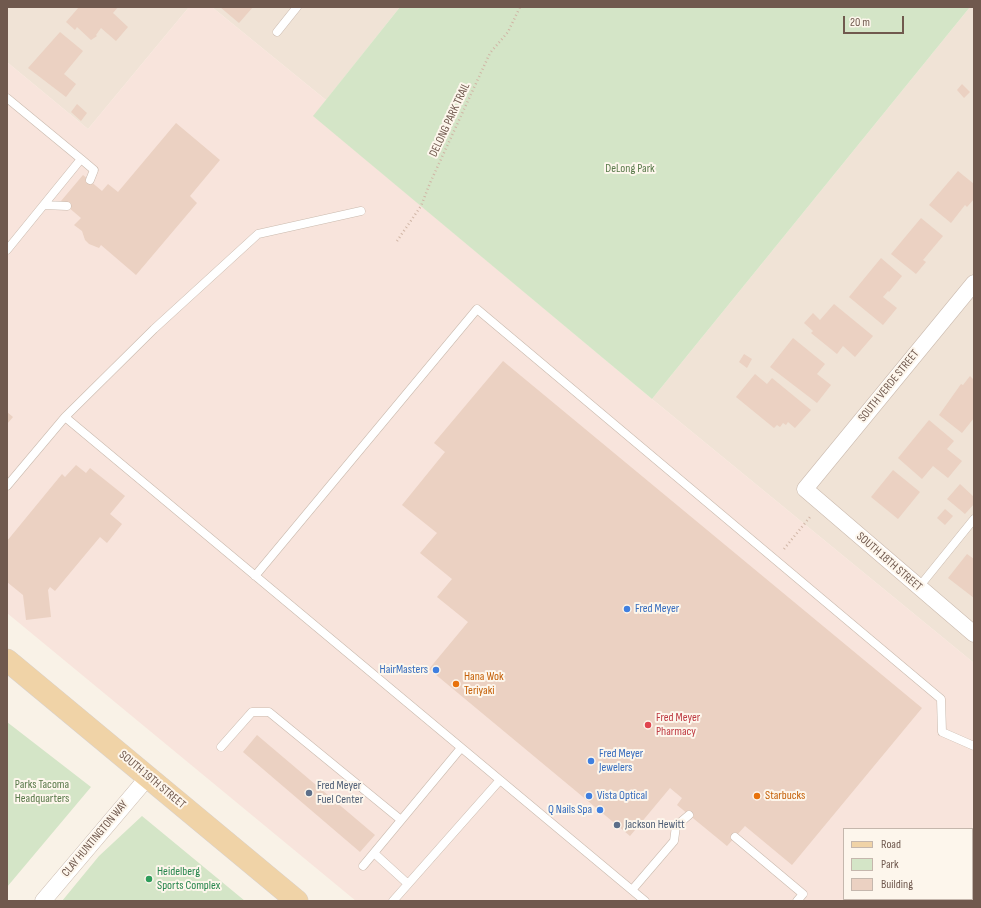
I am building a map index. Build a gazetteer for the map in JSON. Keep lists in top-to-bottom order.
{
  "streets": {
    "main road": ["SOUTH 19TH STREET"],
    "street": ["SOUTH VERDE STREET", "SOUTH 18TH STREET", "CLAY HUNTINGTON WAY"],
    "path": ["DELONG PARK TRAIL"]
  },
  "crossings": [
    ["SOUTH VERDE STREET", "SOUTH 18TH STREET"],
    ["SOUTH 19TH STREET", "CLAY HUNTINGTON WAY"]
  ],
  "parks": ["DeLong Park", "Parks Tacoma Headquarters"],
  "places": [
    "Fred Meyer",
    "HairMasters",
    "Hana Wok Teriyaki",
    "Fred Meyer Pharmacy",
    "Fred Meyer Jewelers",
    "Fred Meyer Fuel Center",
    "Vista Optical",
    "Starbucks",
    "Q Nails Spa",
    "Jackson Hewitt",
    "Heidelberg Sports Complex"
  ],
  "legend": ["Road", "Park", "Building"],
  "scale_bar": "20 m"
}
